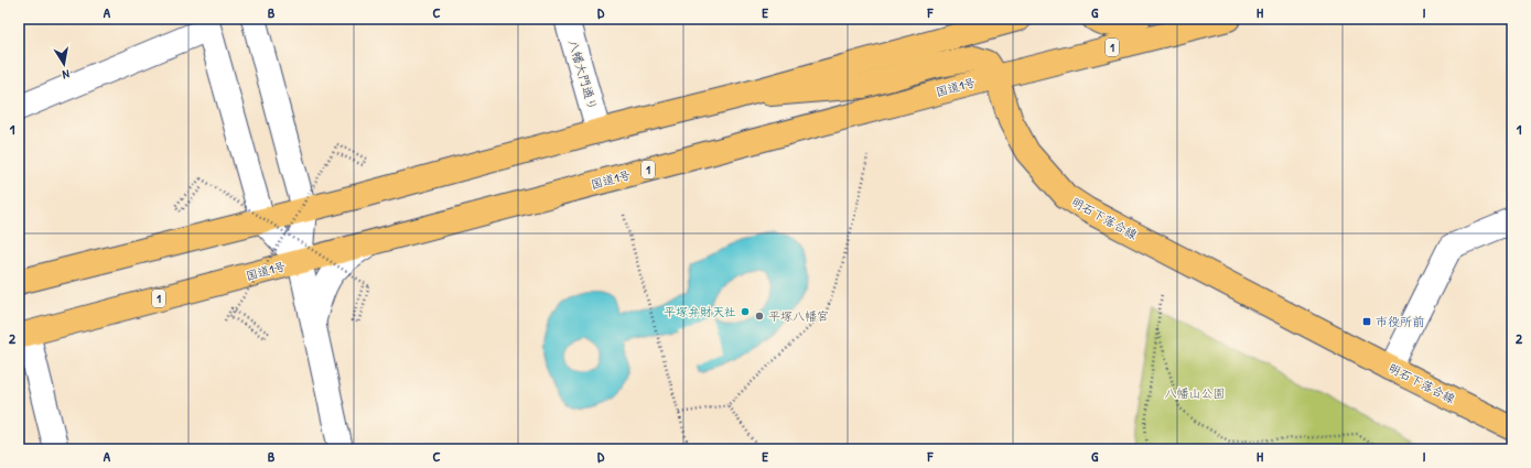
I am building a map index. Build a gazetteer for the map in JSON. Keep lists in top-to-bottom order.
{
  "streets": {
    "main road": ["1", "国道1号", "明石下落合線"],
    "street": ["八幡大門通り"]
  },
  "crossings": [
    ["国道1号", "明石下落合線"]
  ],
  "parks": ["八幡山公園"],
  "places": {
    "other": ["平塚弁財天社", "平塚八幡宮"],
    "transit": ["市役所前"]
  },
  "north": "bottom",
  "grid": {
    "columns": [
      "A",
      "B",
      "C",
      "D",
      "E",
      "F",
      "G",
      "H",
      "I"
    ],
    "rows": ["1", "2"]
  }
}
